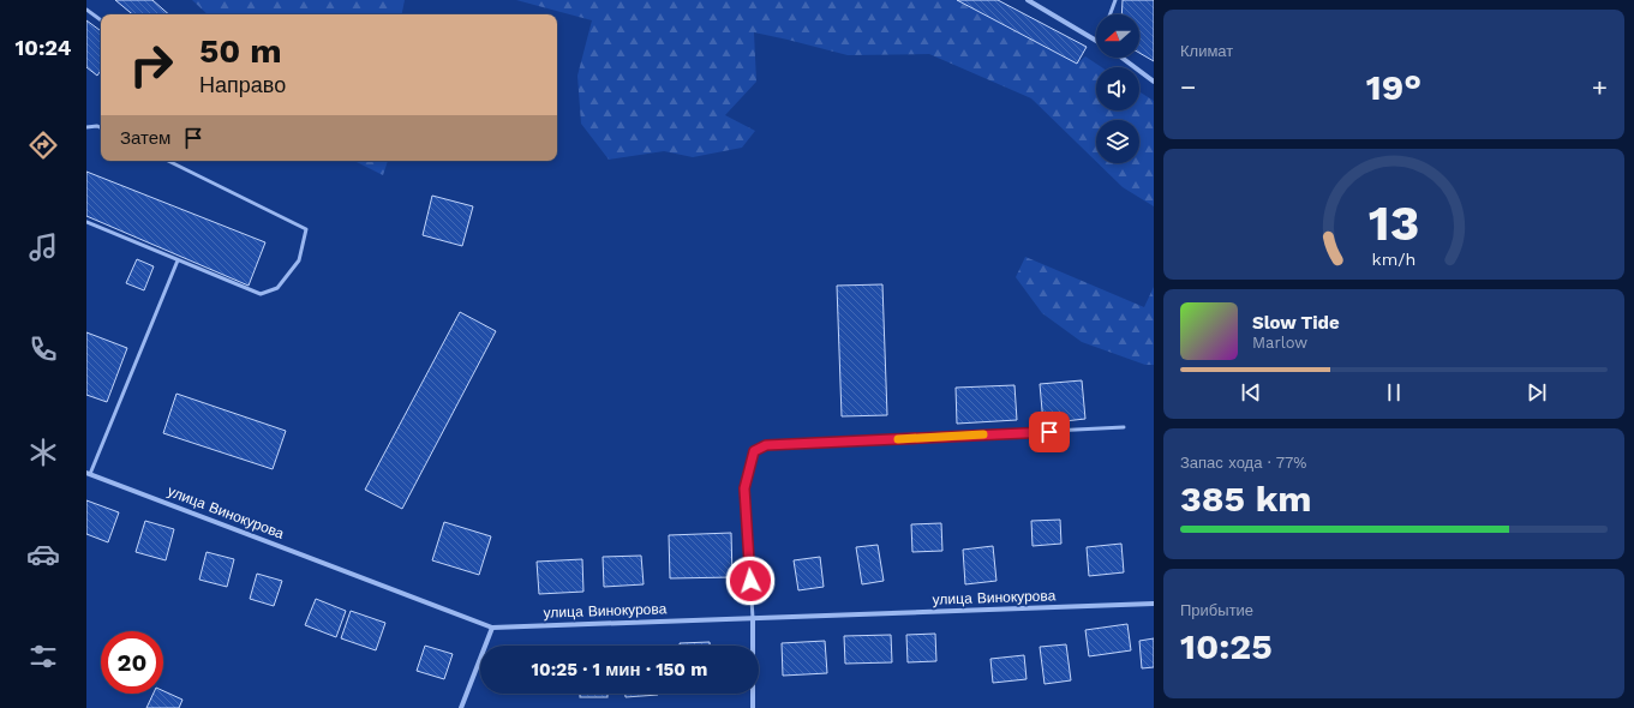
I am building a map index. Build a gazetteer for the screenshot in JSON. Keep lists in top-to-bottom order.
{
  "streets": {
    "street": ["улица Винокурова"]
  },
  "north": "left",
  "page": {
    "tabs": "10:24",
    "tile": [
      "Климат",
      ["Запас хода · 77%", "385 km"],
      ["Прибытие", "10:25"]
    ],
    "turn": ["50 m", "Направо"],
    "heat": ["−", "19°", "+"],
    "then": "Затем",
    "song": ["Slow Tide", "Marlow"],
    "limit": "20",
    "trip": "10:25 · 1 мин · 150 m",
    "gauge": ["13", "km/h"]
  }
}
